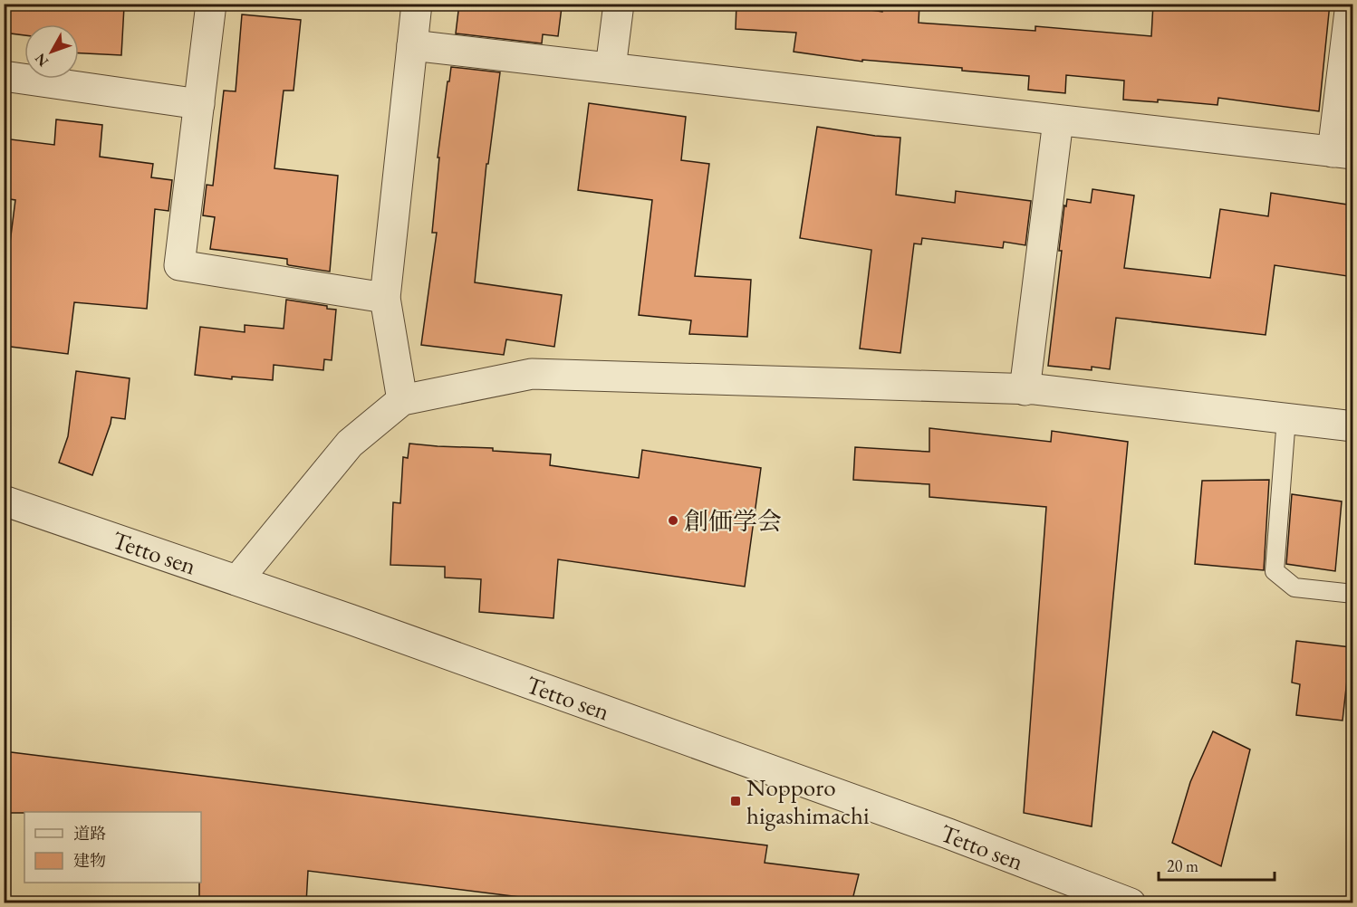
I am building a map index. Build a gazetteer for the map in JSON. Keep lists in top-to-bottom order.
{
  "streets": {
    "street": ["Tetto sen"]
  },
  "places": {
    "other": ["創価学会"],
    "transit": ["Nopporo higashimachi"]
  },
  "legend": ["道路", "建物"],
  "scale_bar": "20 m",
  "north": "bottom left"
}
